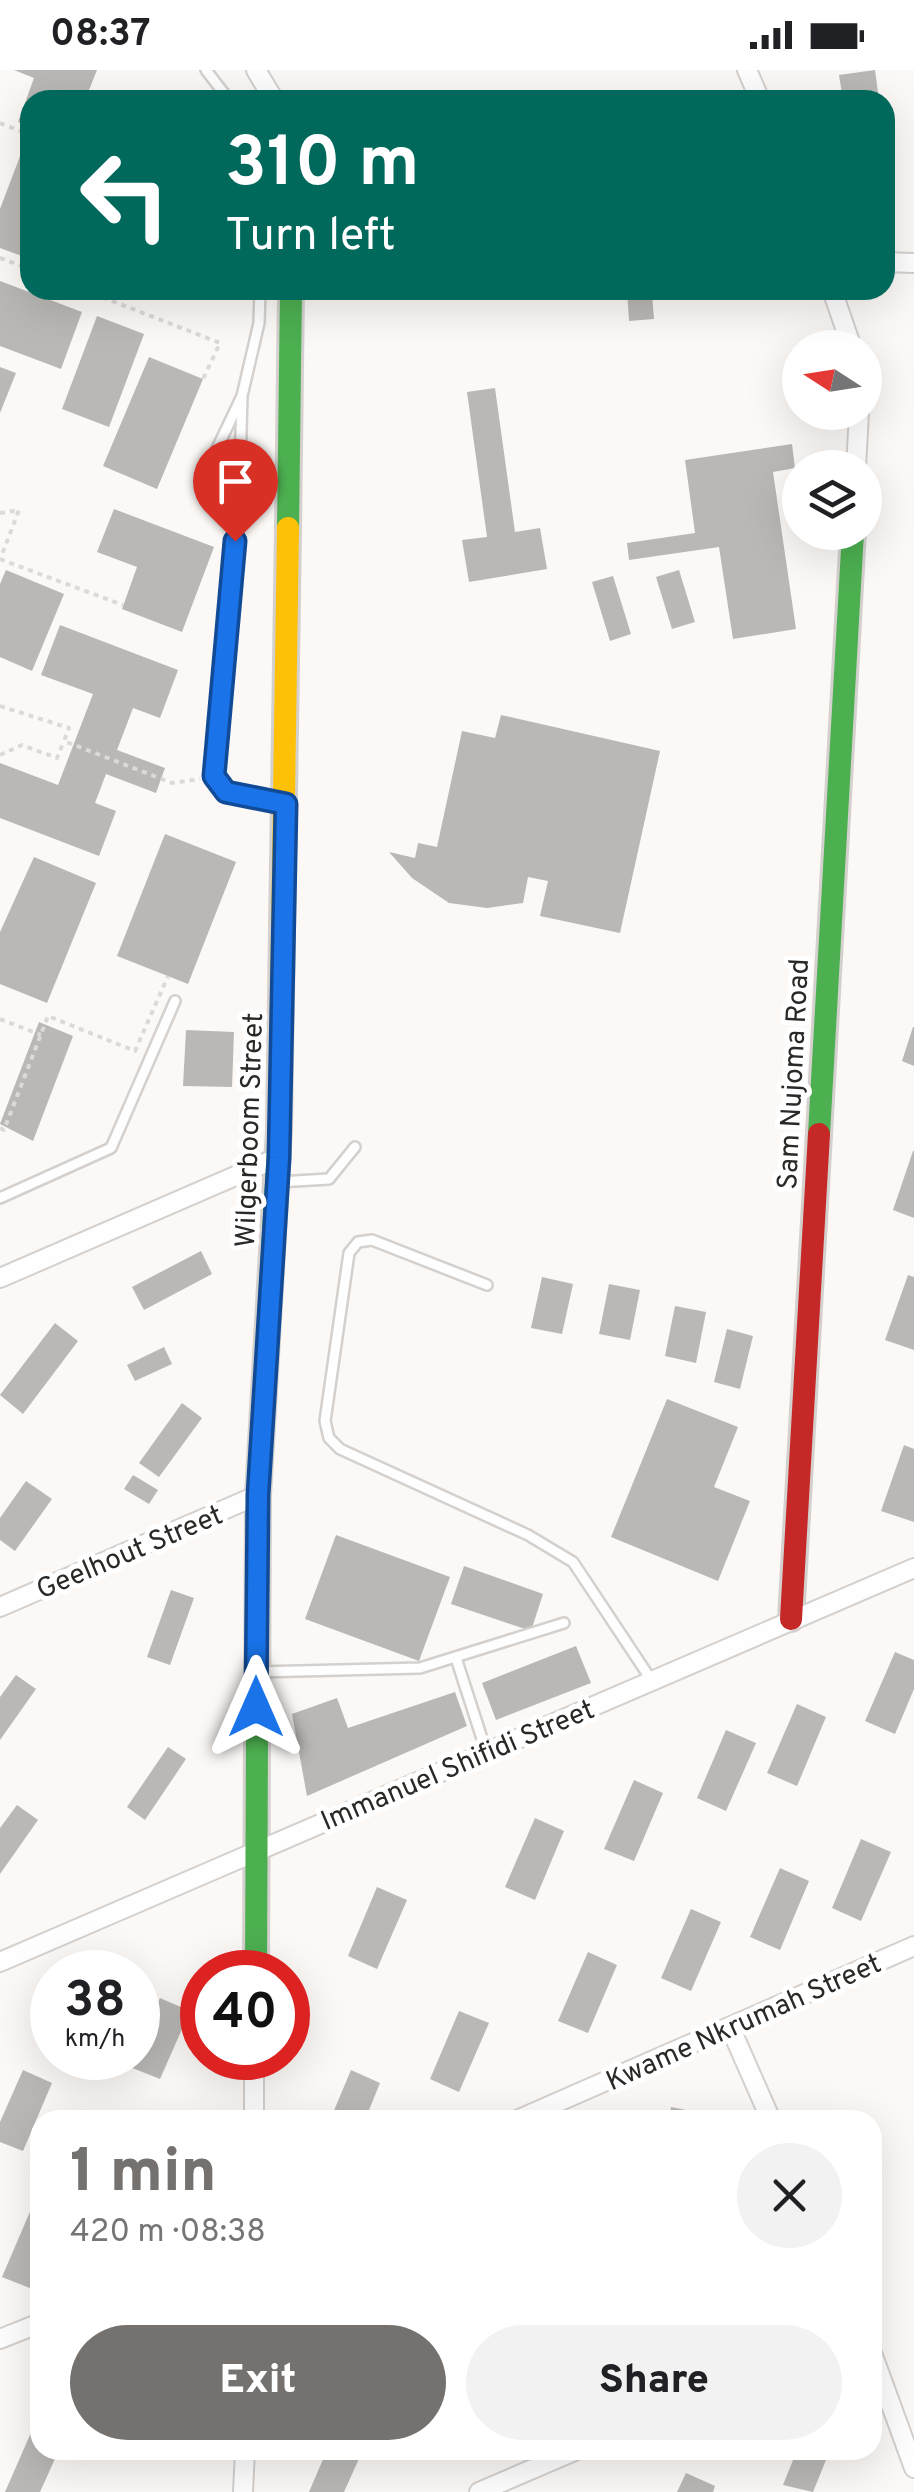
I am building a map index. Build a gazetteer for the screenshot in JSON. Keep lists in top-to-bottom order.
{
  "streets": {
    "street": [
      "Sam Nujoma Road",
      "Wilgerboom Street",
      "Geelhout Street",
      "Immanuel Shifidi Street",
      "Kwame Nkrumah Street"
    ]
  },
  "crossings": [
    ["Sam Nujoma Road", "Immanuel Shifidi Street"],
    ["Wilgerboom Street", "Geelhout Street"],
    ["Wilgerboom Street", "Immanuel Shifidi Street"]
  ],
  "north": "left",
  "page": {
    "status": "08:37",
    "turn": ["310 m", "Turn left"],
    "speed": "38 km/h",
    "limit": "40",
    "heading": ["1 min", "420 m · 08:38"],
    "buttons": ["Exit", "Share"]
  }
}
